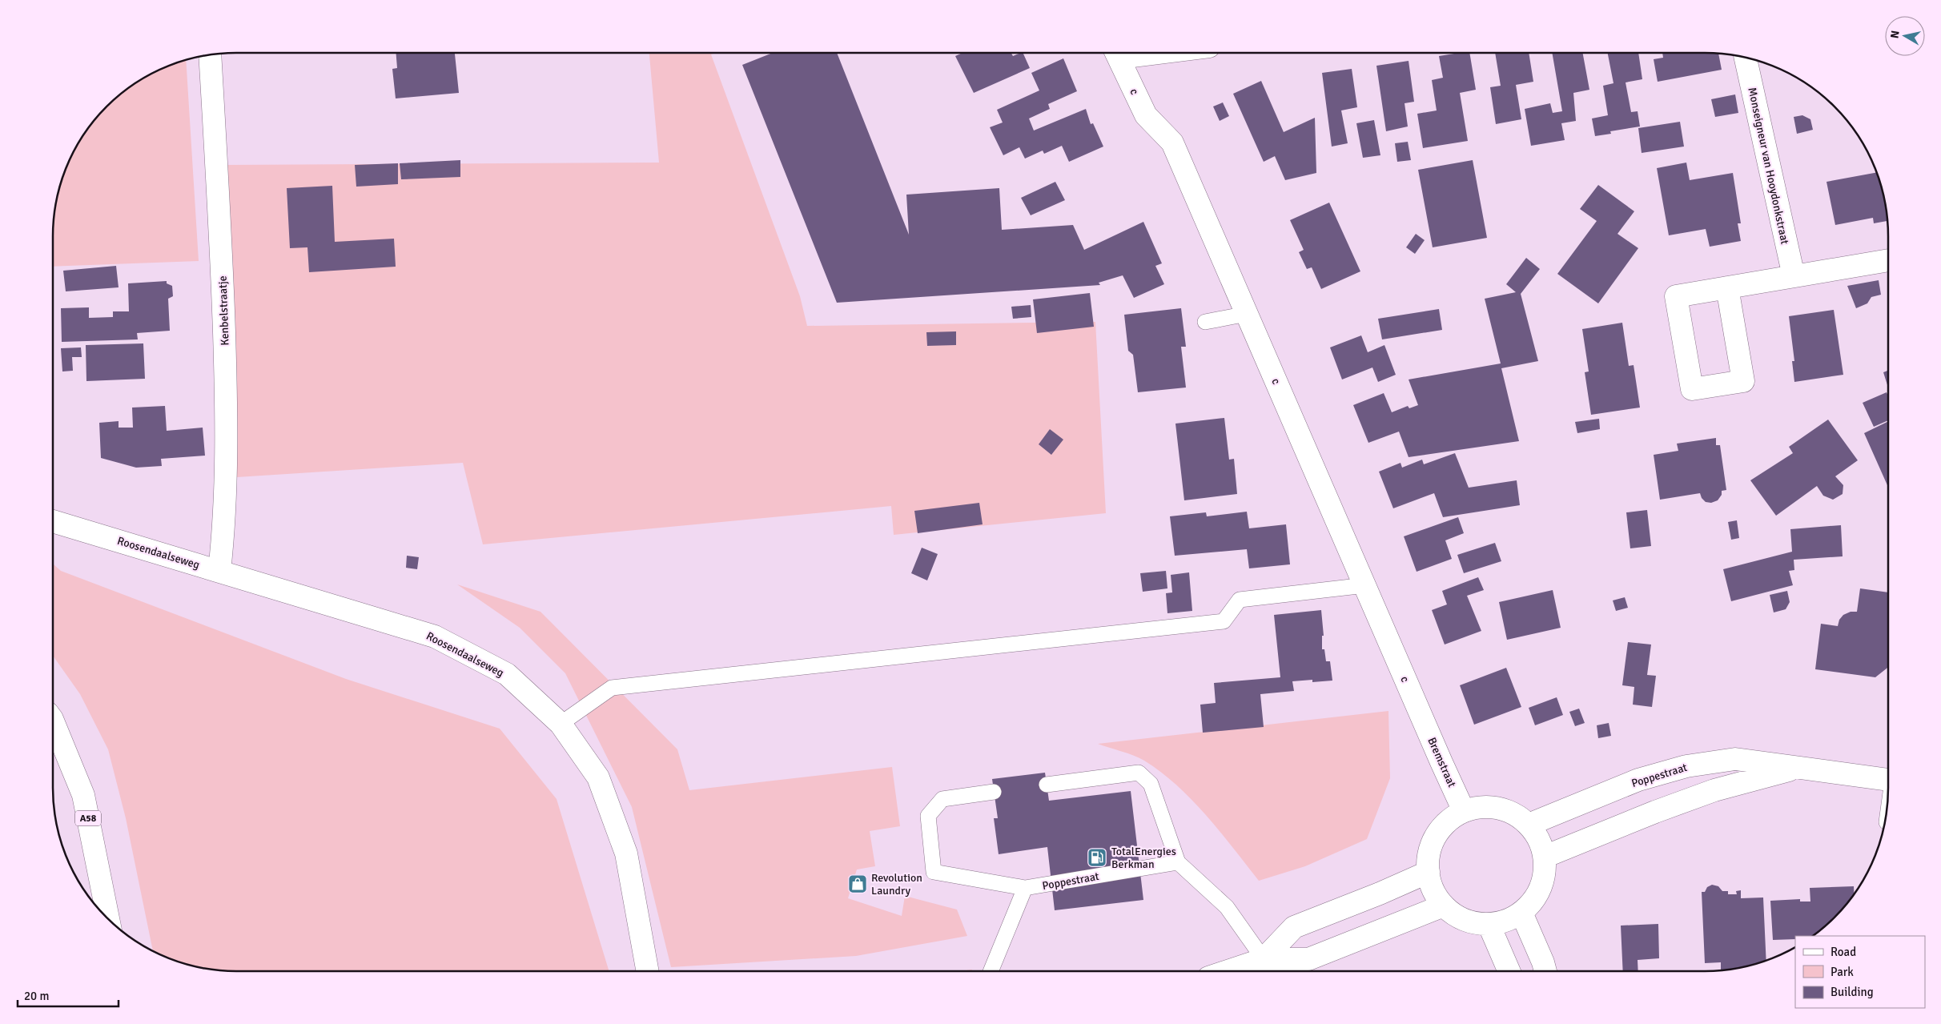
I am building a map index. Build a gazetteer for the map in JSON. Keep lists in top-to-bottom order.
{
  "streets": {
    "main road": [
      "c",
      "Monseigneur van Hooydonkstraat",
      "Kenbelstraatje",
      "Roosendaalseweg",
      "Bremstraat",
      "Poppestraat",
      "A58"
    ]
  },
  "crossings": [
    ["c", "Bremstraat"],
    ["Kenbelstraatje", "Roosendaalseweg"],
    ["Bremstraat", "Poppestraat"]
  ],
  "places": {
    "fuel station": ["TotalEnergies Berkman"],
    "shop": ["Revolution Laundry"]
  },
  "legend": ["Road", "Park", "Building"],
  "scale_bar": "20 m",
  "north": "left"
}
